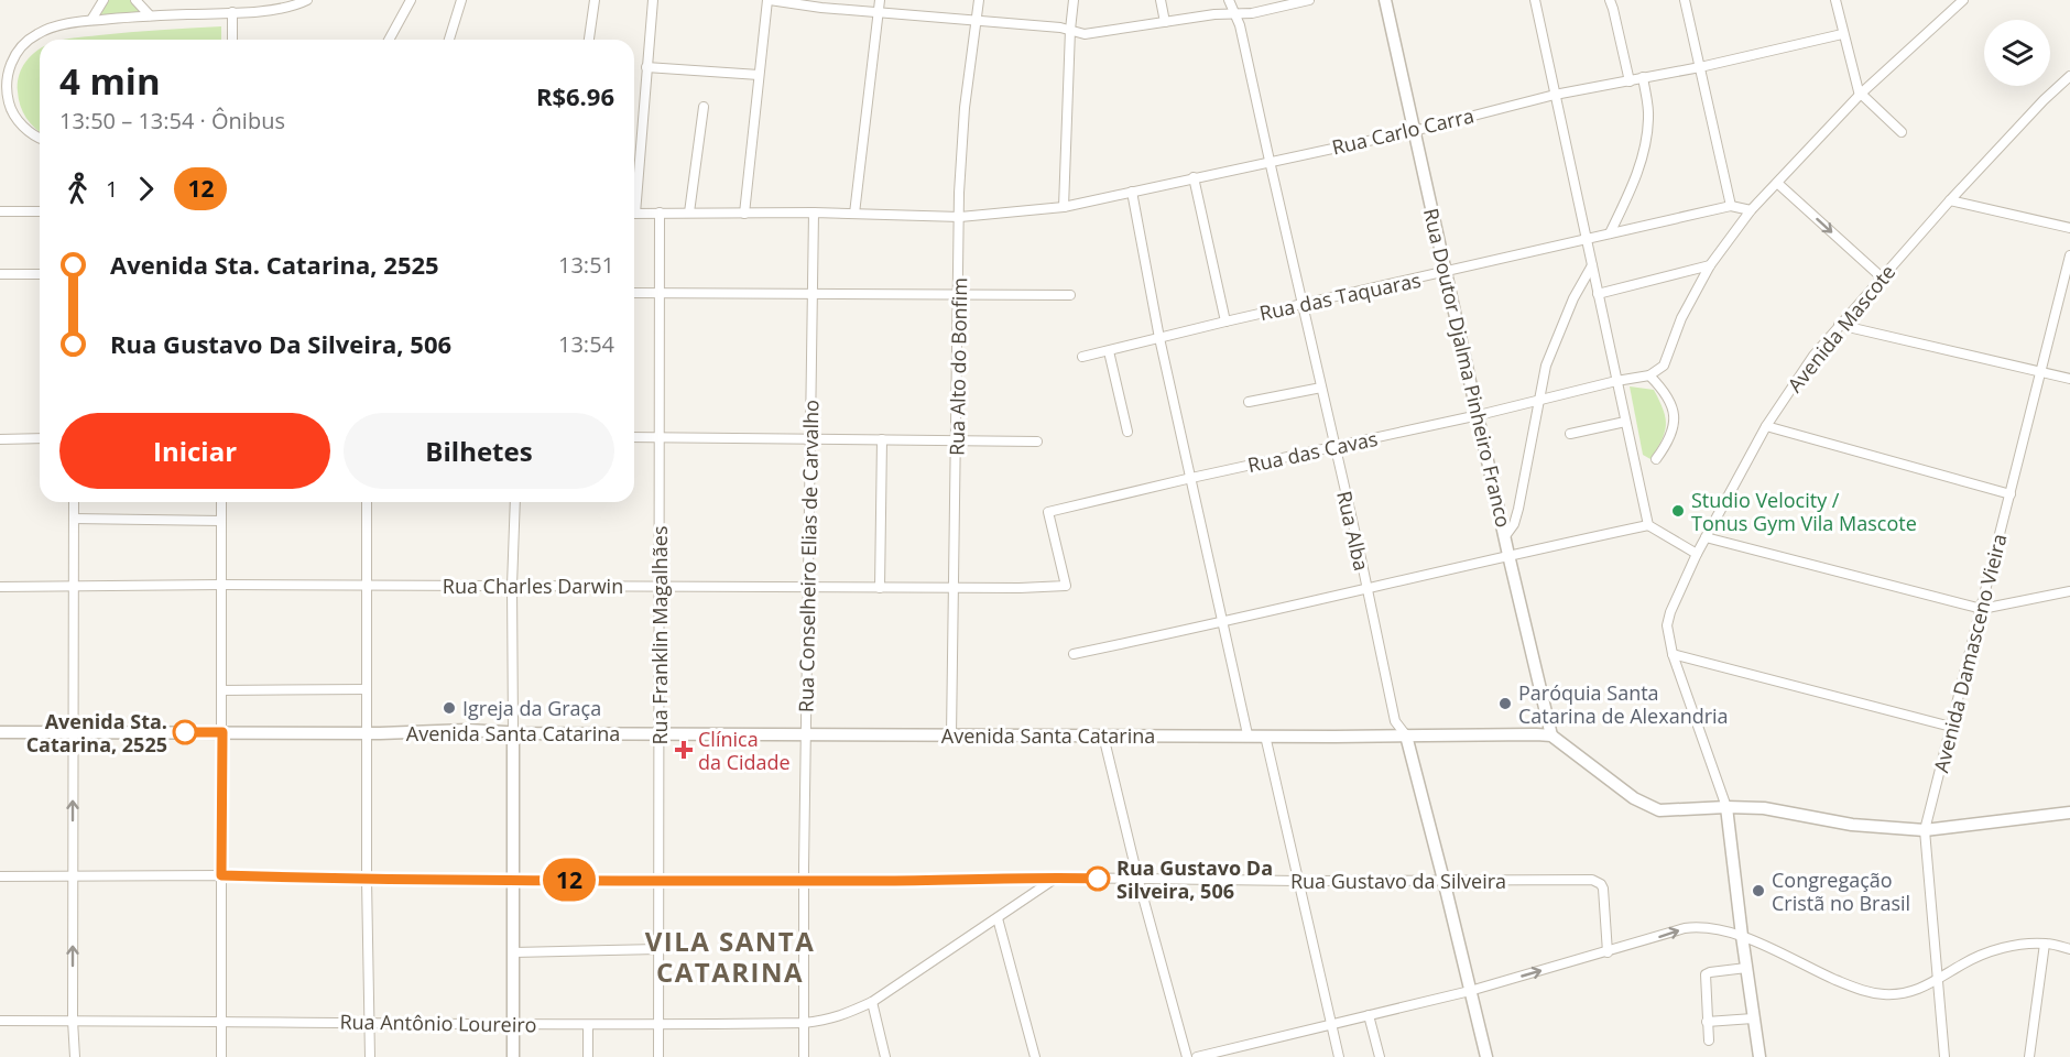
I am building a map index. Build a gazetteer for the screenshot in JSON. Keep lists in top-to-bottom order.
{
  "streets": {
    "street": [
      "Rua Carlo Carra",
      "Rua das Taquaras",
      "Avenida Mascote",
      "Rua Alto do Bonfim",
      "Rua Doutor Djalma Pinheiro Franco",
      "Rua das Cavas",
      "Rua Alba",
      "Rua Conselheiro Elias de Carvalho",
      "Rua Charles Darwin",
      "Rua Franklin Magalhães",
      "Avenida Damasceno Vieira",
      "Avenida Santa Catarina",
      "Rua Gustavo da Silveira",
      "Rua Antônio Loureiro"
    ]
  },
  "crossings": [
    ["Rua Carlo Carra", "Rua Alto do Bonfim"],
    ["Rua Carlo Carra", "Rua Doutor Djalma Pinheiro Franco"],
    ["Rua Carlo Carra", "Rua Alba"],
    ["Rua Carlo Carra", "Rua Conselheiro Elias de Carvalho"],
    ["Rua Carlo Carra", "Rua Franklin Magalhães"],
    ["Rua das Taquaras", "Rua Doutor Djalma Pinheiro Franco"],
    ["Rua das Taquaras", "Rua Alba"],
    ["Rua Alto do Bonfim", "Rua Charles Darwin"],
    ["Rua Alto do Bonfim", "Avenida Santa Catarina"],
    ["Rua Doutor Djalma Pinheiro Franco", "Rua das Cavas"],
    ["Rua Doutor Djalma Pinheiro Franco", "Avenida Santa Catarina"],
    ["Rua das Cavas", "Rua Alba"],
    ["Rua das Cavas", "Rua Charles Darwin"],
    ["Rua Alba", "Avenida Santa Catarina"],
    ["Rua Alba", "Rua Gustavo da Silveira"],
    ["Rua Conselheiro Elias de Carvalho", "Rua Charles Darwin"],
    ["Rua Conselheiro Elias de Carvalho", "Avenida Santa Catarina"],
    ["Rua Conselheiro Elias de Carvalho", "Rua Gustavo da Silveira"],
    ["Rua Conselheiro Elias de Carvalho", "Rua Antônio Loureiro"],
    ["Rua Charles Darwin", "Rua Franklin Magalhães"],
    ["Rua Franklin Magalhães", "Avenida Santa Catarina"],
    ["Rua Franklin Magalhães", "Rua Gustavo da Silveira"],
    ["Rua Franklin Magalhães", "Rua Antônio Loureiro"],
    ["Rua Gustavo da Silveira", "Rua Antônio Loureiro"]
  ],
  "districts": ["VILA SANTA CATARINA"],
  "places": {
    "other": [
      "Studio Velocity / Tonus Gym Vila Mascote",
      "Paróquia Santa Catarina de Alexandria",
      "Igreja da Graça",
      "Avenida Sta. Catarina, 2525",
      "Rua Gustavo Da Silveira, 506",
      "Congregação Cristã no Brasil"
    ],
    "health": ["Clínica da Cidade"]
  },
  "lines": ["bus line 12"],
  "page": {
    "on_map": "12",
    "heading": ["4 min", "13:50 – 13:54 · Ônibus", "R$6.96"],
    "legs": ["1", "12"],
    "list": [
      {
        "name": "Avenida Sta. Catarina, 2525",
        "value": "13:51"
      },
      {
        "name": "Rua Gustavo Da Silveira, 506",
        "value": "13:54"
      }
    ],
    "buttons": ["Iniciar", "Bilhetes"]
  }
}
